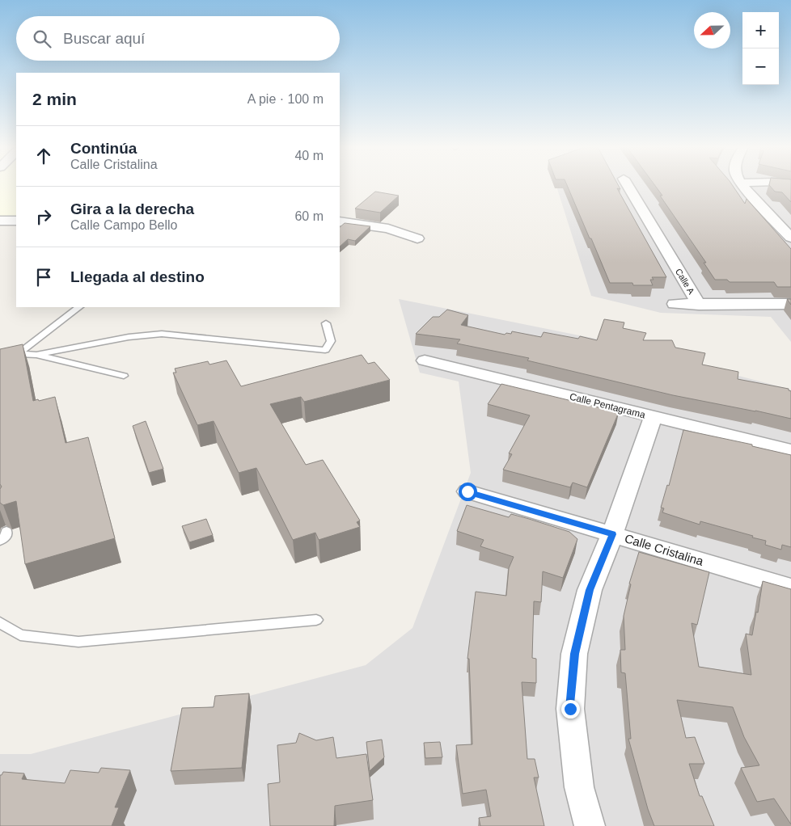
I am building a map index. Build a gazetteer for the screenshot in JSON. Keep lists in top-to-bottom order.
{
  "streets": {
    "street": ["Calle A", "Calle Pentagrama", "Calle Cristalina"]
  },
  "north": "left",
  "page": {
    "map_buttons": ["+", "−"],
    "search": "Buscar aquí",
    "heading": ["2 min", "A pie · 100 m"],
    "list": [
      ["Continúa", "Calle Cristalina", "40 m"],
      ["Gira a la derecha", "Calle Campo Bello", "60 m"],
      "Llegada al destino"
    ]
  }
}
